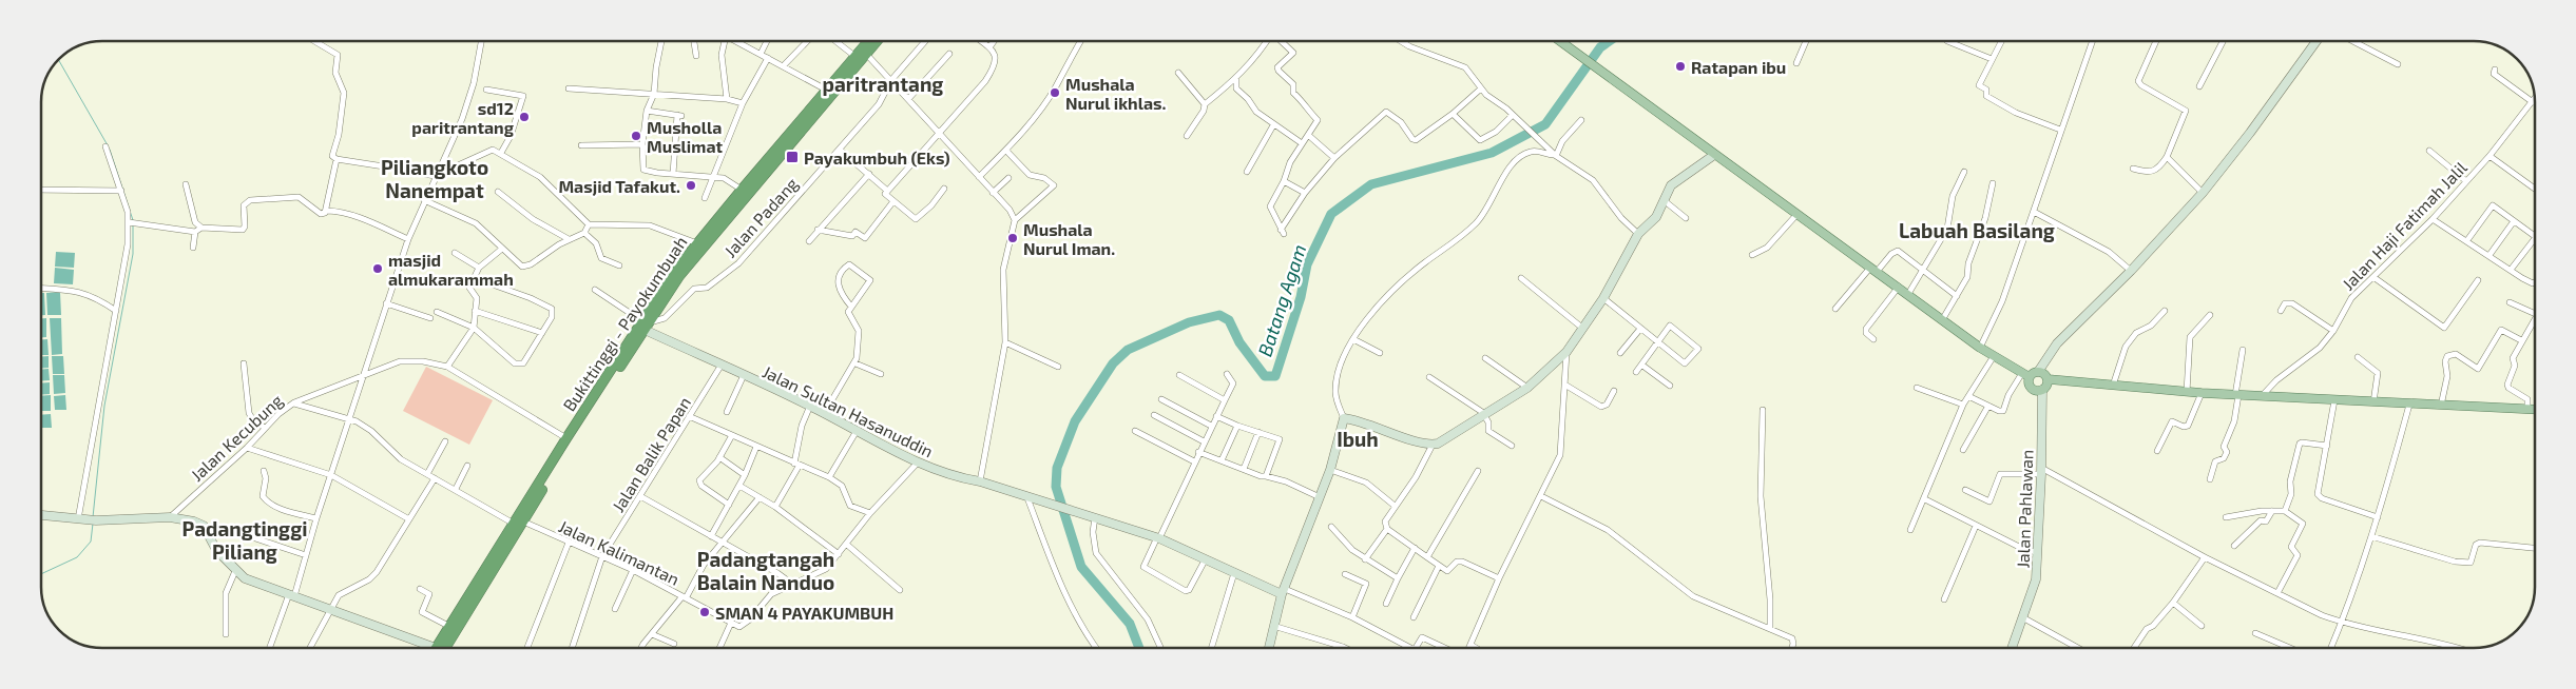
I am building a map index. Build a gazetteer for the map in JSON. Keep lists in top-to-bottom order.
{
  "streets": {
    "highway": ["Bukittinggi - Payokumbuah"],
    "street": [
      "Jalan Padang",
      "Jalan Haji Fatimah Jalil",
      "Jalan Sultan Hasanuddin",
      "Jalan Kecubung",
      "Jalan Balik Papan",
      "Jalan Pahlawan",
      "Jalan Kalimantan"
    ]
  },
  "crossings": [
    ["Jalan Padang", "Bukittinggi - Payokumbuah"],
    ["Jalan Padang", "Jalan Sultan Hasanuddin"],
    ["Bukittinggi - Payokumbuah", "Jalan Sultan Hasanuddin"],
    ["Bukittinggi - Payokumbuah", "Jalan Kecubung"],
    ["Bukittinggi - Payokumbuah", "Jalan Kalimantan"],
    ["Jalan Sultan Hasanuddin", "Jalan Balik Papan"],
    ["Jalan Kecubung", "Jalan Kalimantan"],
    ["Jalan Balik Papan", "Jalan Kalimantan"]
  ],
  "districts": [
    "paritrantang",
    "Piliangkoto Nanempat",
    "Labuah Basilang",
    "Ibuh",
    "Padangtinggi Piliang",
    "Padangtangah Balain Nanduo"
  ],
  "water": ["Batang Agam"],
  "places": {
    "other": [
      "Ratapan ibu",
      "Mushala Nurul ikhlas.",
      "sd12 paritrantang",
      "Musholla Muslimat",
      "Masjid Tafakut.",
      "Mushala Nurul Iman.",
      "masjid almukarammah",
      "SMAN 4 PAYAKUMBUH"
    ],
    "transit": ["Payakumbuh (Eks)"]
  }
}
